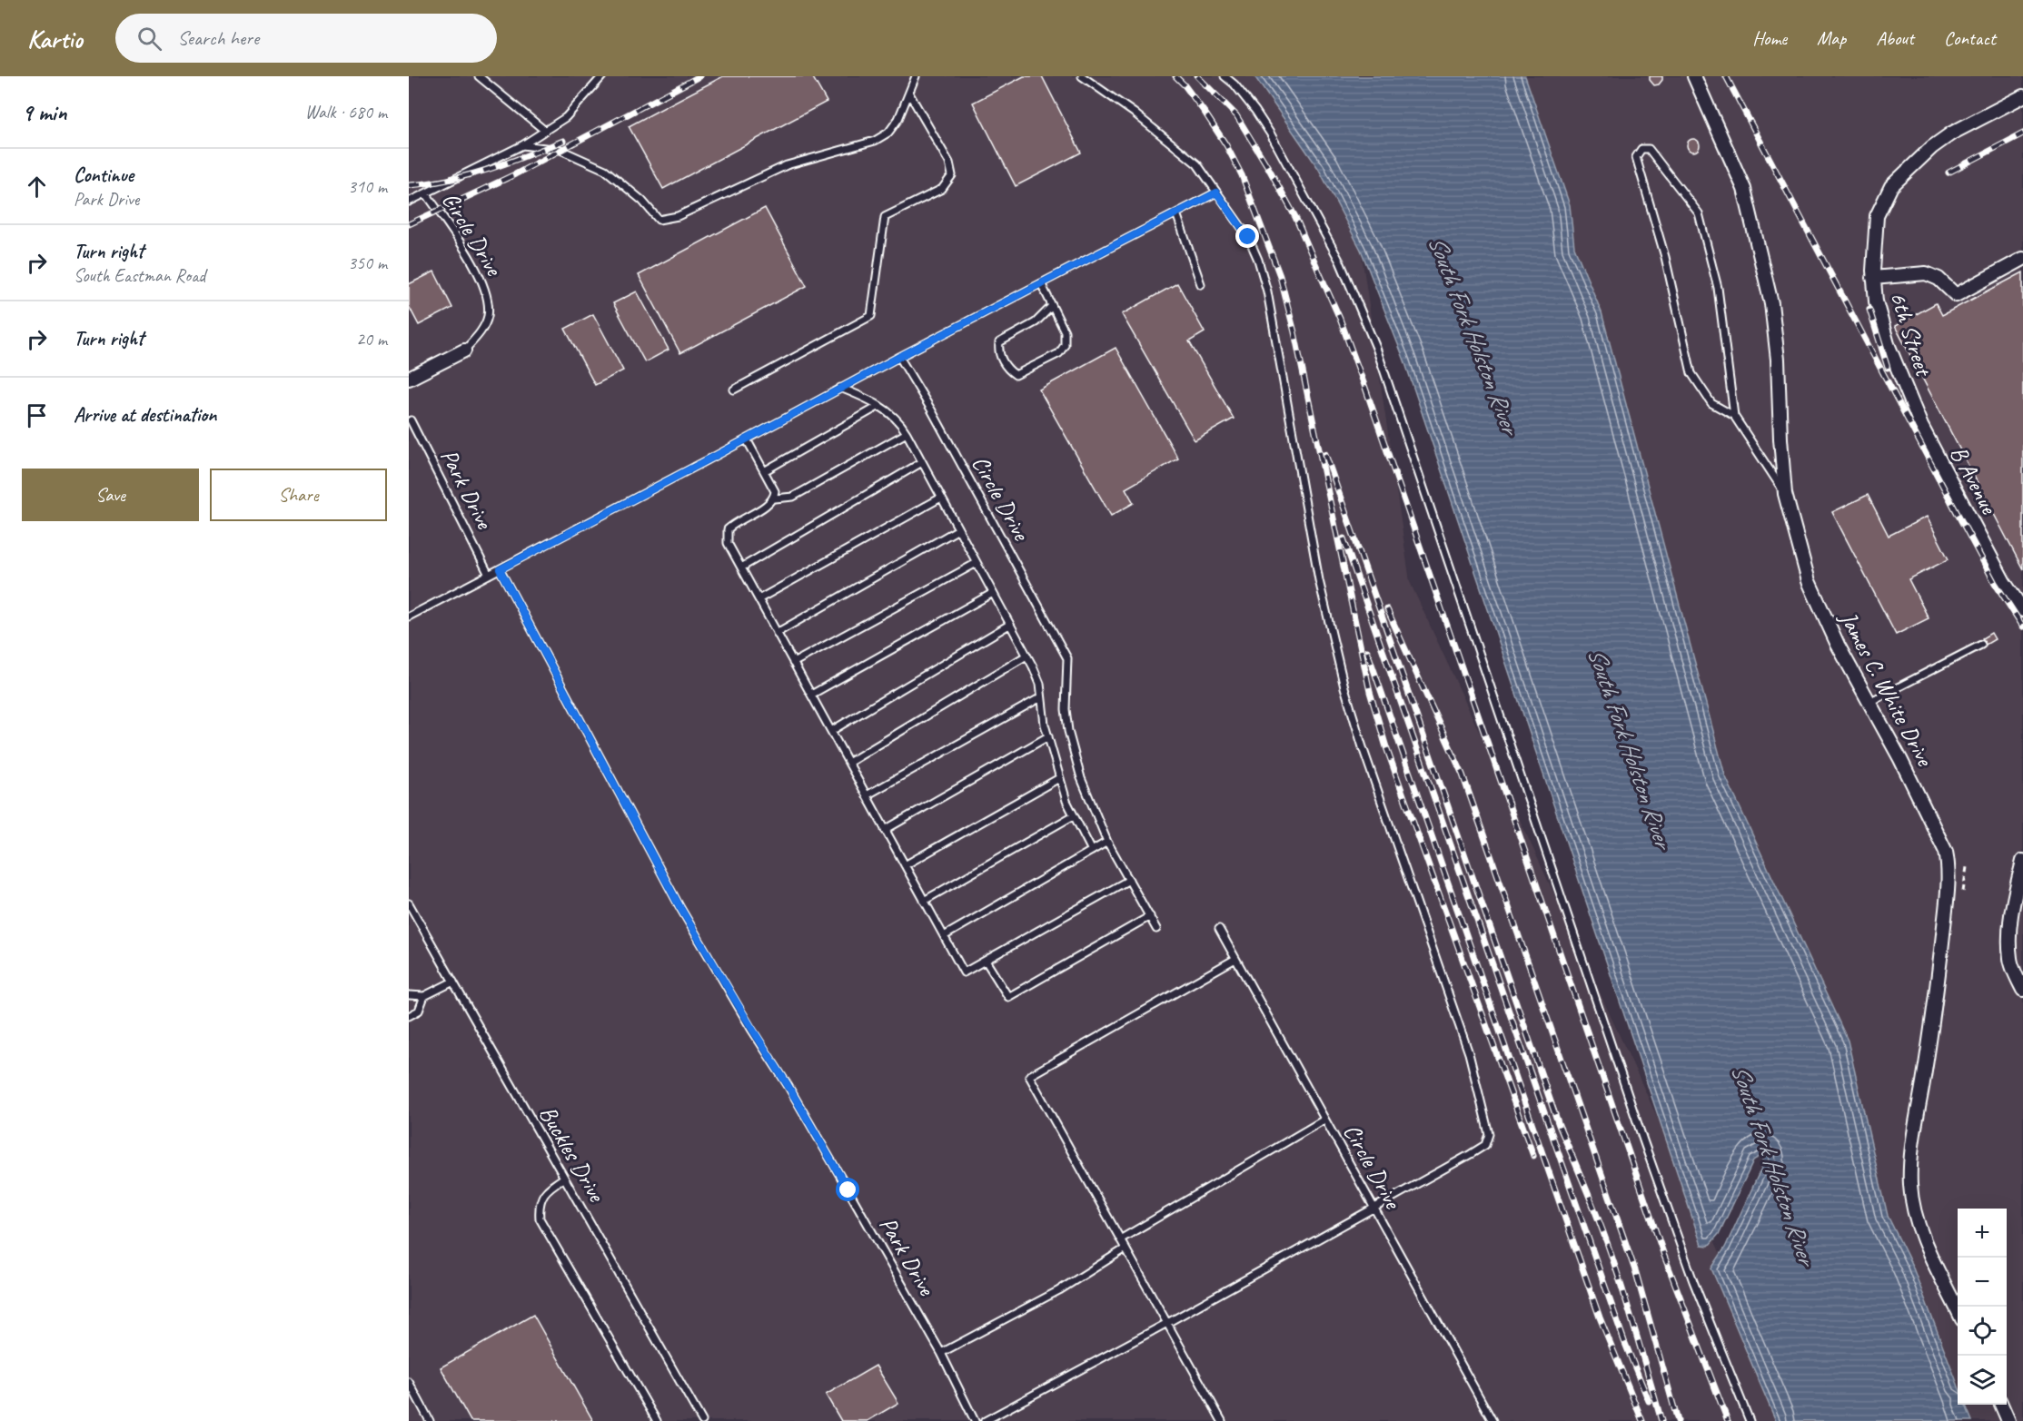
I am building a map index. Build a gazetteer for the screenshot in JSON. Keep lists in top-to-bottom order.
{
  "streets": {
    "street": ["6th Street", "B Avenue", "James C. White Drive"],
    "lane": ["Circle Drive", "Park Drive", "Buckles Drive"]
  },
  "crossings": [
    ["6th Street", "B Avenue"]
  ],
  "water": ["South Fork Holston River"],
  "page": {
    "header": "Kartio",
    "search": "Search here",
    "nav": [
      "Home",
      "Map",
      "About",
      "Contact"
    ],
    "heading": ["9 min", "Walk · 680 m"],
    "list": [
      ["Continue", "Park Drive", "310 m"],
      ["Turn right", "South Eastman Road", "350 m"],
      ["Turn right", "20 m"],
      "Arrive at destination"
    ],
    "buttons": ["Save", "Share"],
    "map_buttons": ["+", "−"]
  }
}
